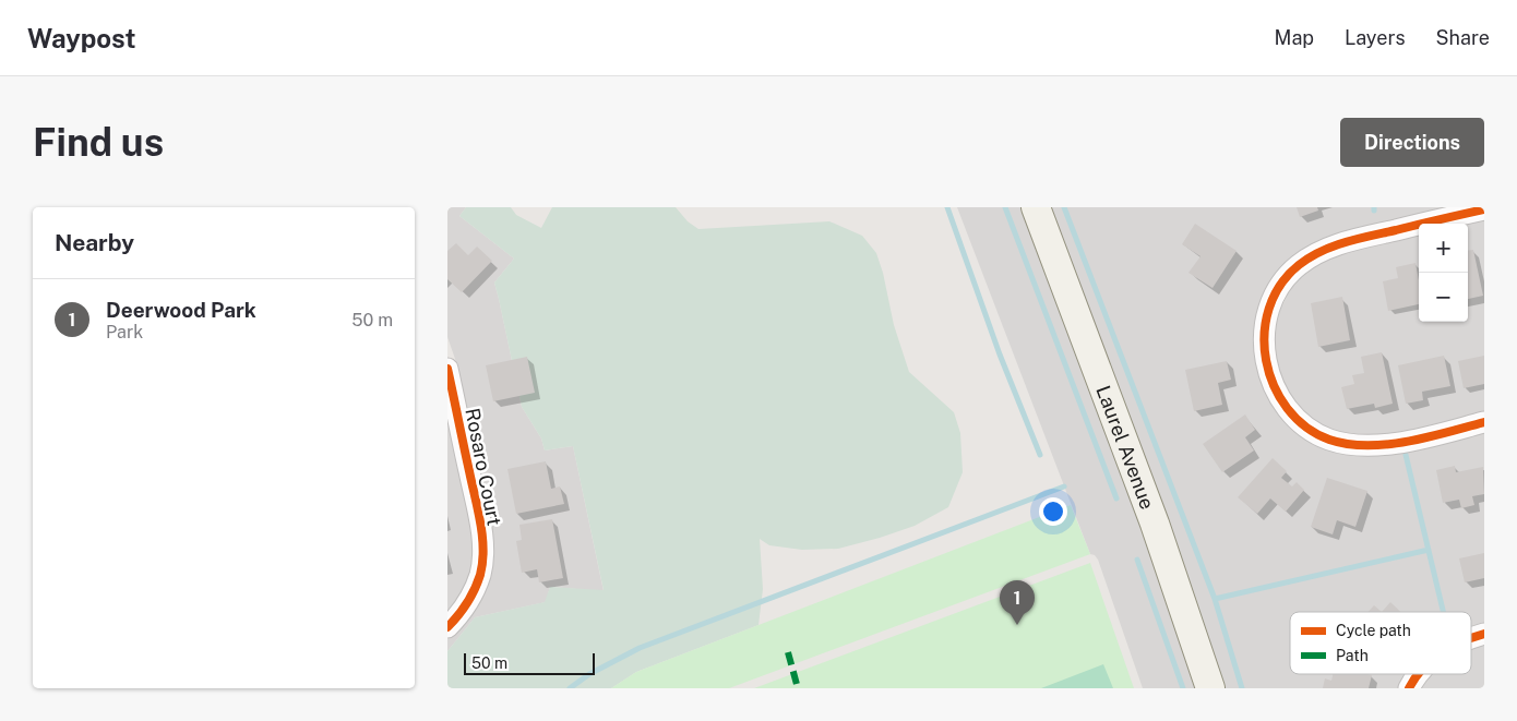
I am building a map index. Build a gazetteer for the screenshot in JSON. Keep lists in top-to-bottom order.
{
  "streets": {
    "main road": ["Laurel Avenue"],
    "street": ["Rosaro Court"]
  },
  "legend": ["Cycle path", "Path"],
  "scale_bar": "50 m",
  "page": {
    "header": "Waypost",
    "nav": ["Map", "Layers", "Share"],
    "buttons": "Directions",
    "title": "Find us",
    "heading": "Nearby",
    "map_buttons": ["+", "−"],
    "list": [
      {
        "mark": "1",
        "name": "Deerwood Park",
        "note": "Park",
        "value": "50 m"
      }
    ],
    "pins": "1",
    "scale": "50 m"
  }
}
